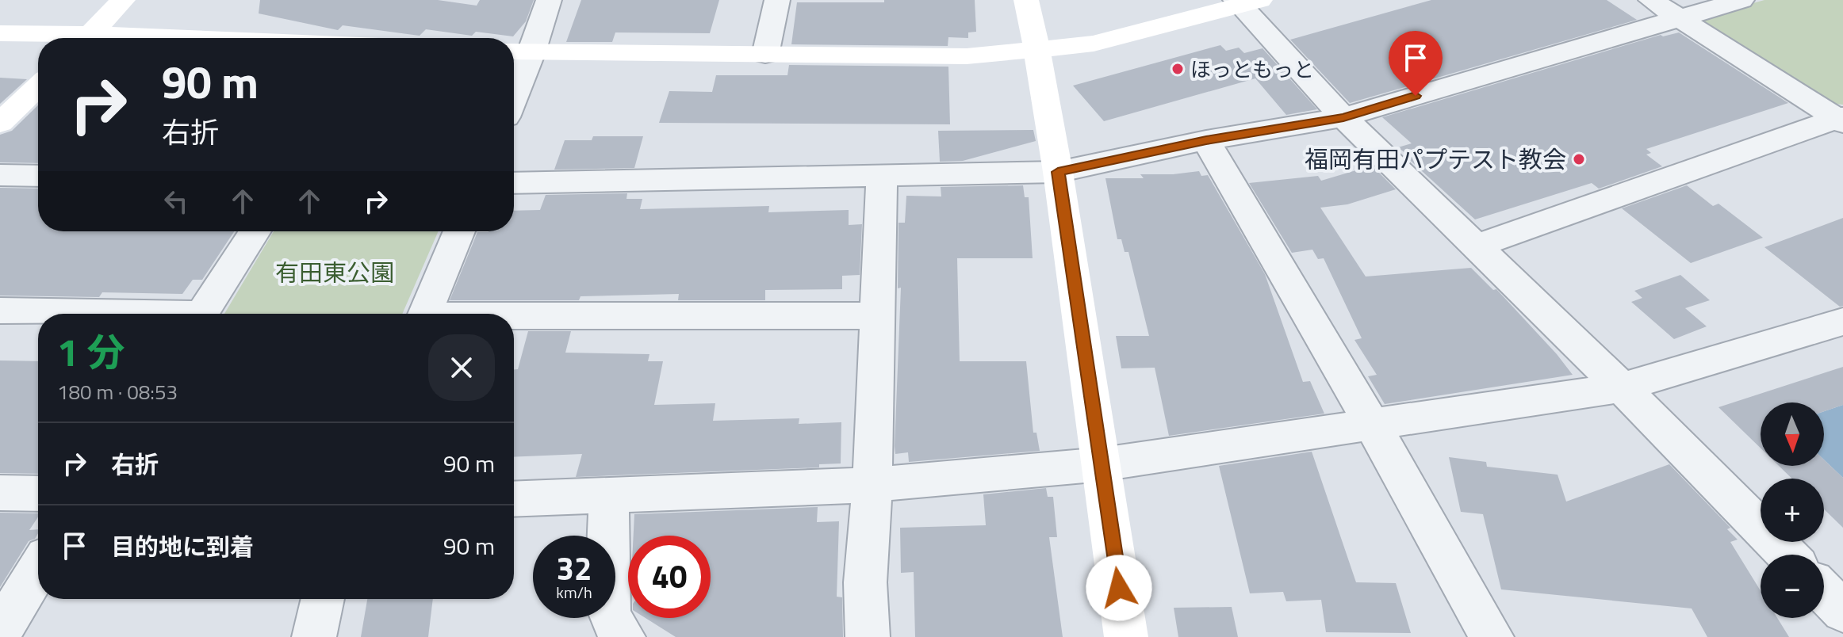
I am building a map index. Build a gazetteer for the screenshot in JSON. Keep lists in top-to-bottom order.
{
  "parks": ["有田東公園"],
  "places": ["ほっともっと", "福岡有田パプテスト教会"],
  "north": "bottom",
  "page": {
    "turn": ["90 m", "右折"],
    "heading": ["1 分", "180 m · 08:53"],
    "map_buttons": ["+", "−"],
    "list": [
      {
        "name": "右折",
        "value": "90 m"
      },
      {
        "name": "目的地に到着",
        "value": "90 m"
      }
    ],
    "speed": "32 km/h",
    "limit": "40"
  }
}
